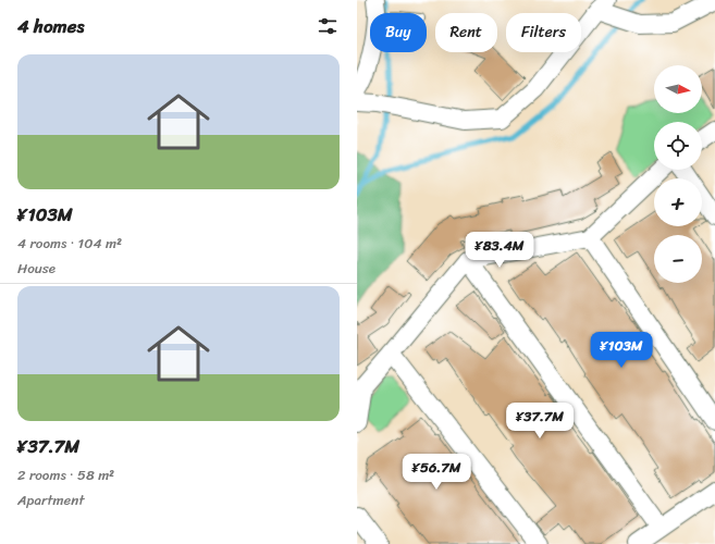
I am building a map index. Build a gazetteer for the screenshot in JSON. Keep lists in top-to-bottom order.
{
  "north": "right",
  "page": {
    "heading": "4 homes",
    "chip": ["Buy", "Rent", "Filters"],
    "list": [
      {
        "name": "¥103M",
        "note": "4 rooms · 104 m² · House"
      },
      {
        "name": "¥37.7M",
        "note": "2 rooms · 58 m² · Apartment"
      }
    ],
    "map_buttons": ["+", "−"],
    "price": [
      "¥83.4M",
      "¥103M",
      "¥37.7M",
      "¥56.7M"
    ]
  }
}
